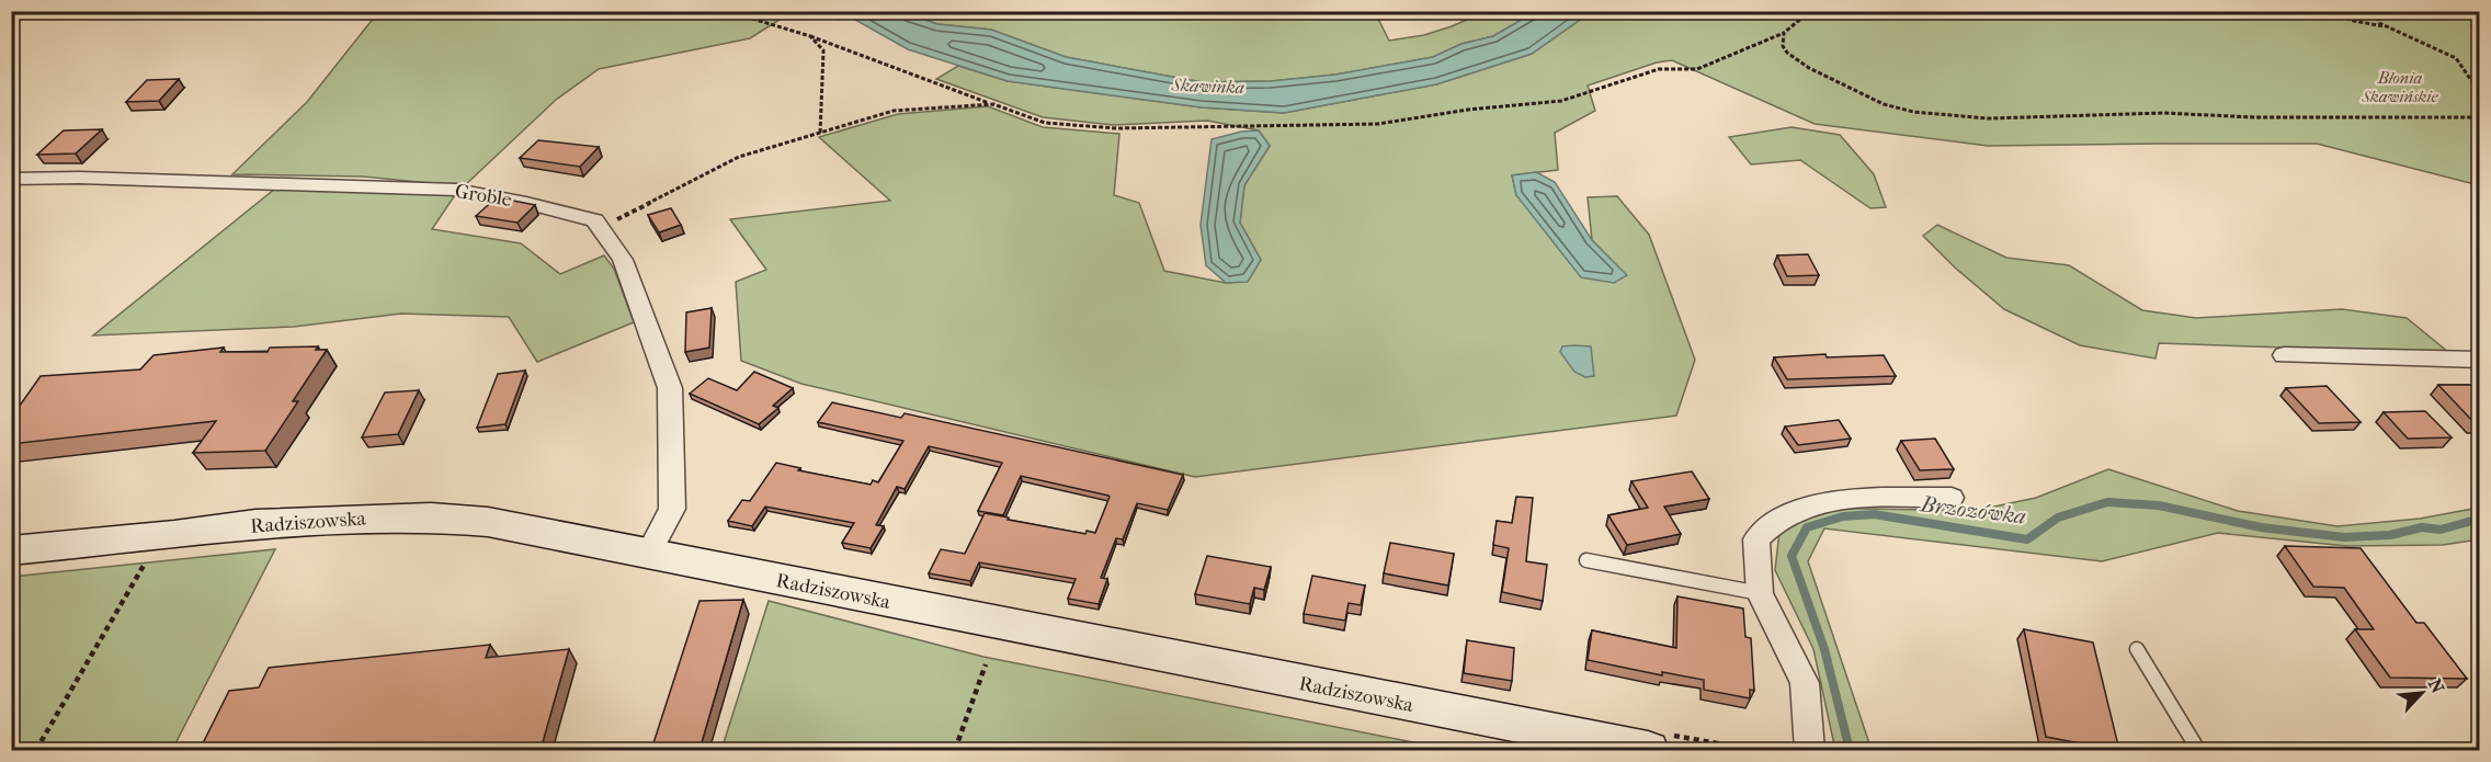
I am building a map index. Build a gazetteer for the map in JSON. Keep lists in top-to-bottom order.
{
  "streets": {
    "street": ["Groble", "Radziszowska"]
  },
  "crossings": [
    ["Groble", "Radziszowska"]
  ],
  "water": ["Skawinka", "Brzozówka"],
  "parks": ["Błonia Skawińskie"],
  "north": "top right"
}
